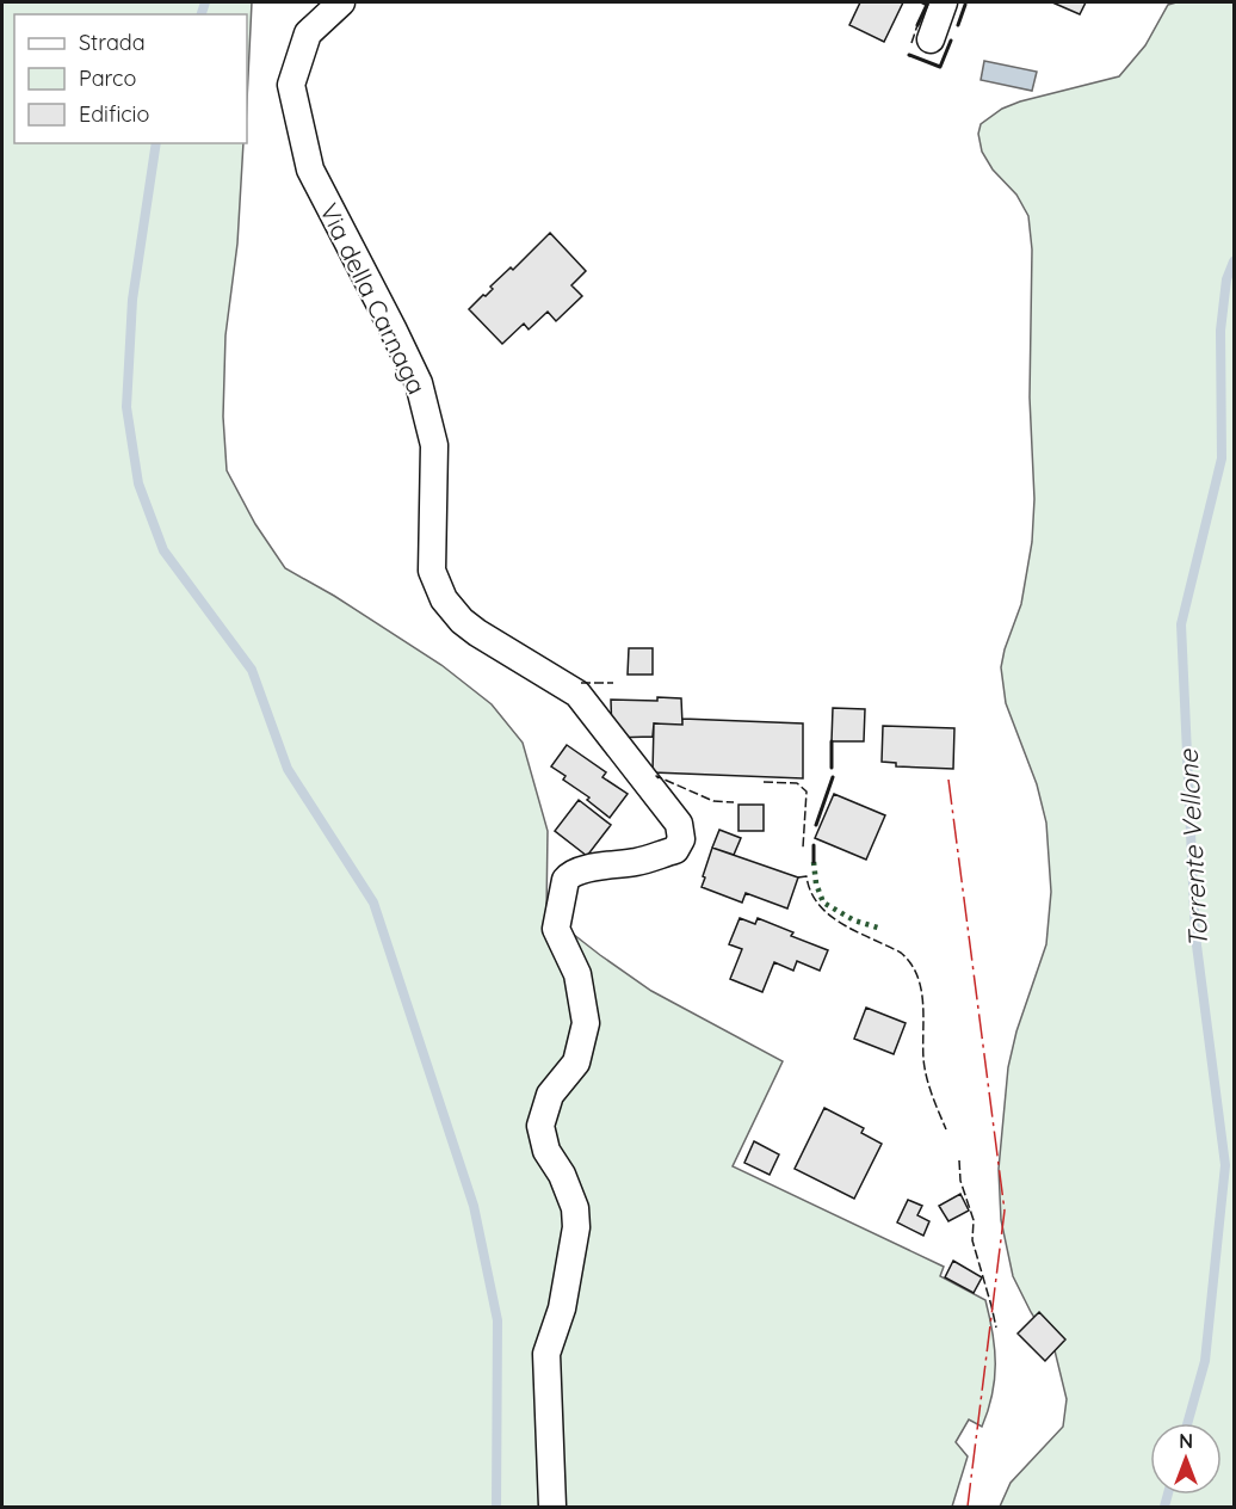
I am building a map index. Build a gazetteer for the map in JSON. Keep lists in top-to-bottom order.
{
  "streets": {
    "street": ["Via della Carnaga"]
  },
  "water": ["Torrente Vellone"],
  "legend": ["Strada", "Parco", "Edificio"],
  "north": "top"
}
